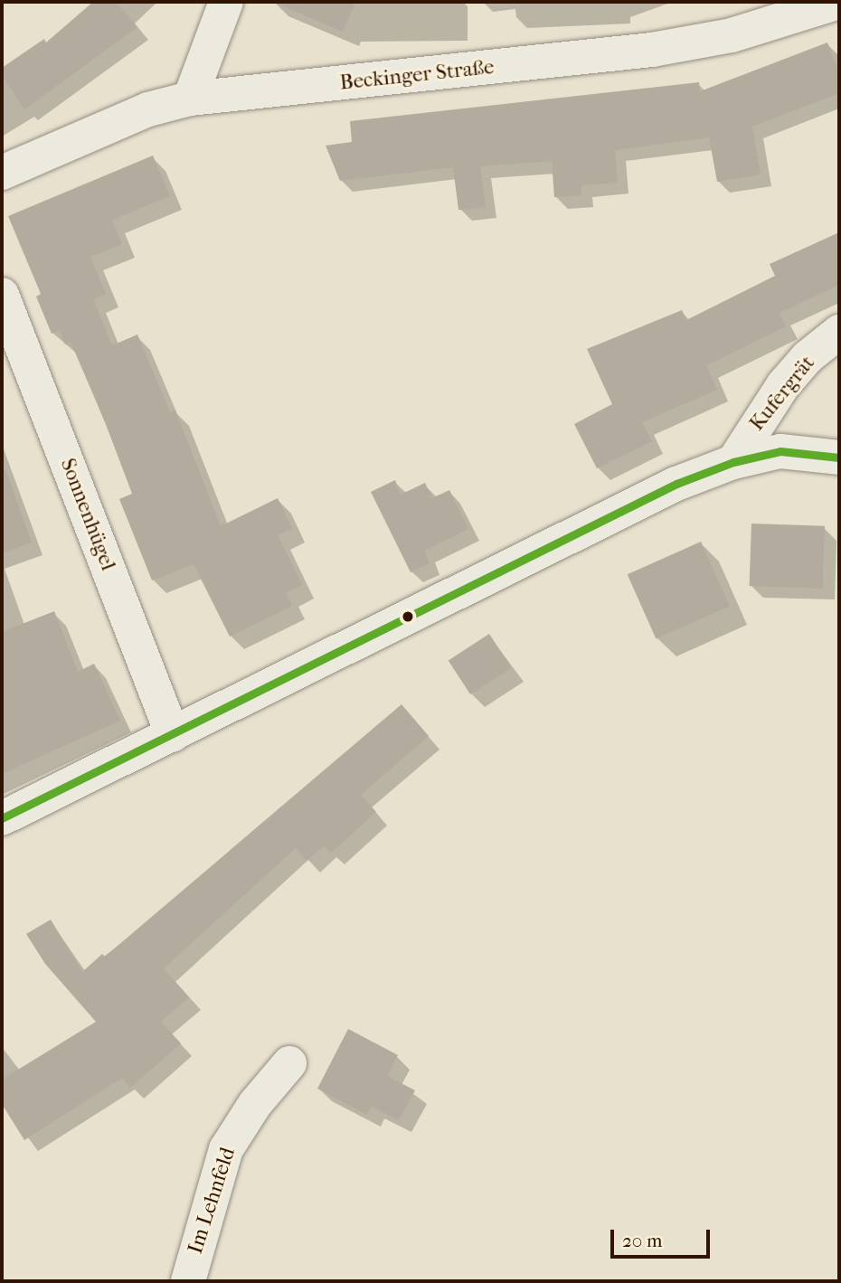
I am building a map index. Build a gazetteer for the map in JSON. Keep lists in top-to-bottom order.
{
  "streets": {
    "street": [
      "Beckinger Straße",
      "Kufergrät",
      "Sonnenhügel",
      "Im Lehnfeld"
    ]
  },
  "scale_bar": "20 m"
}
